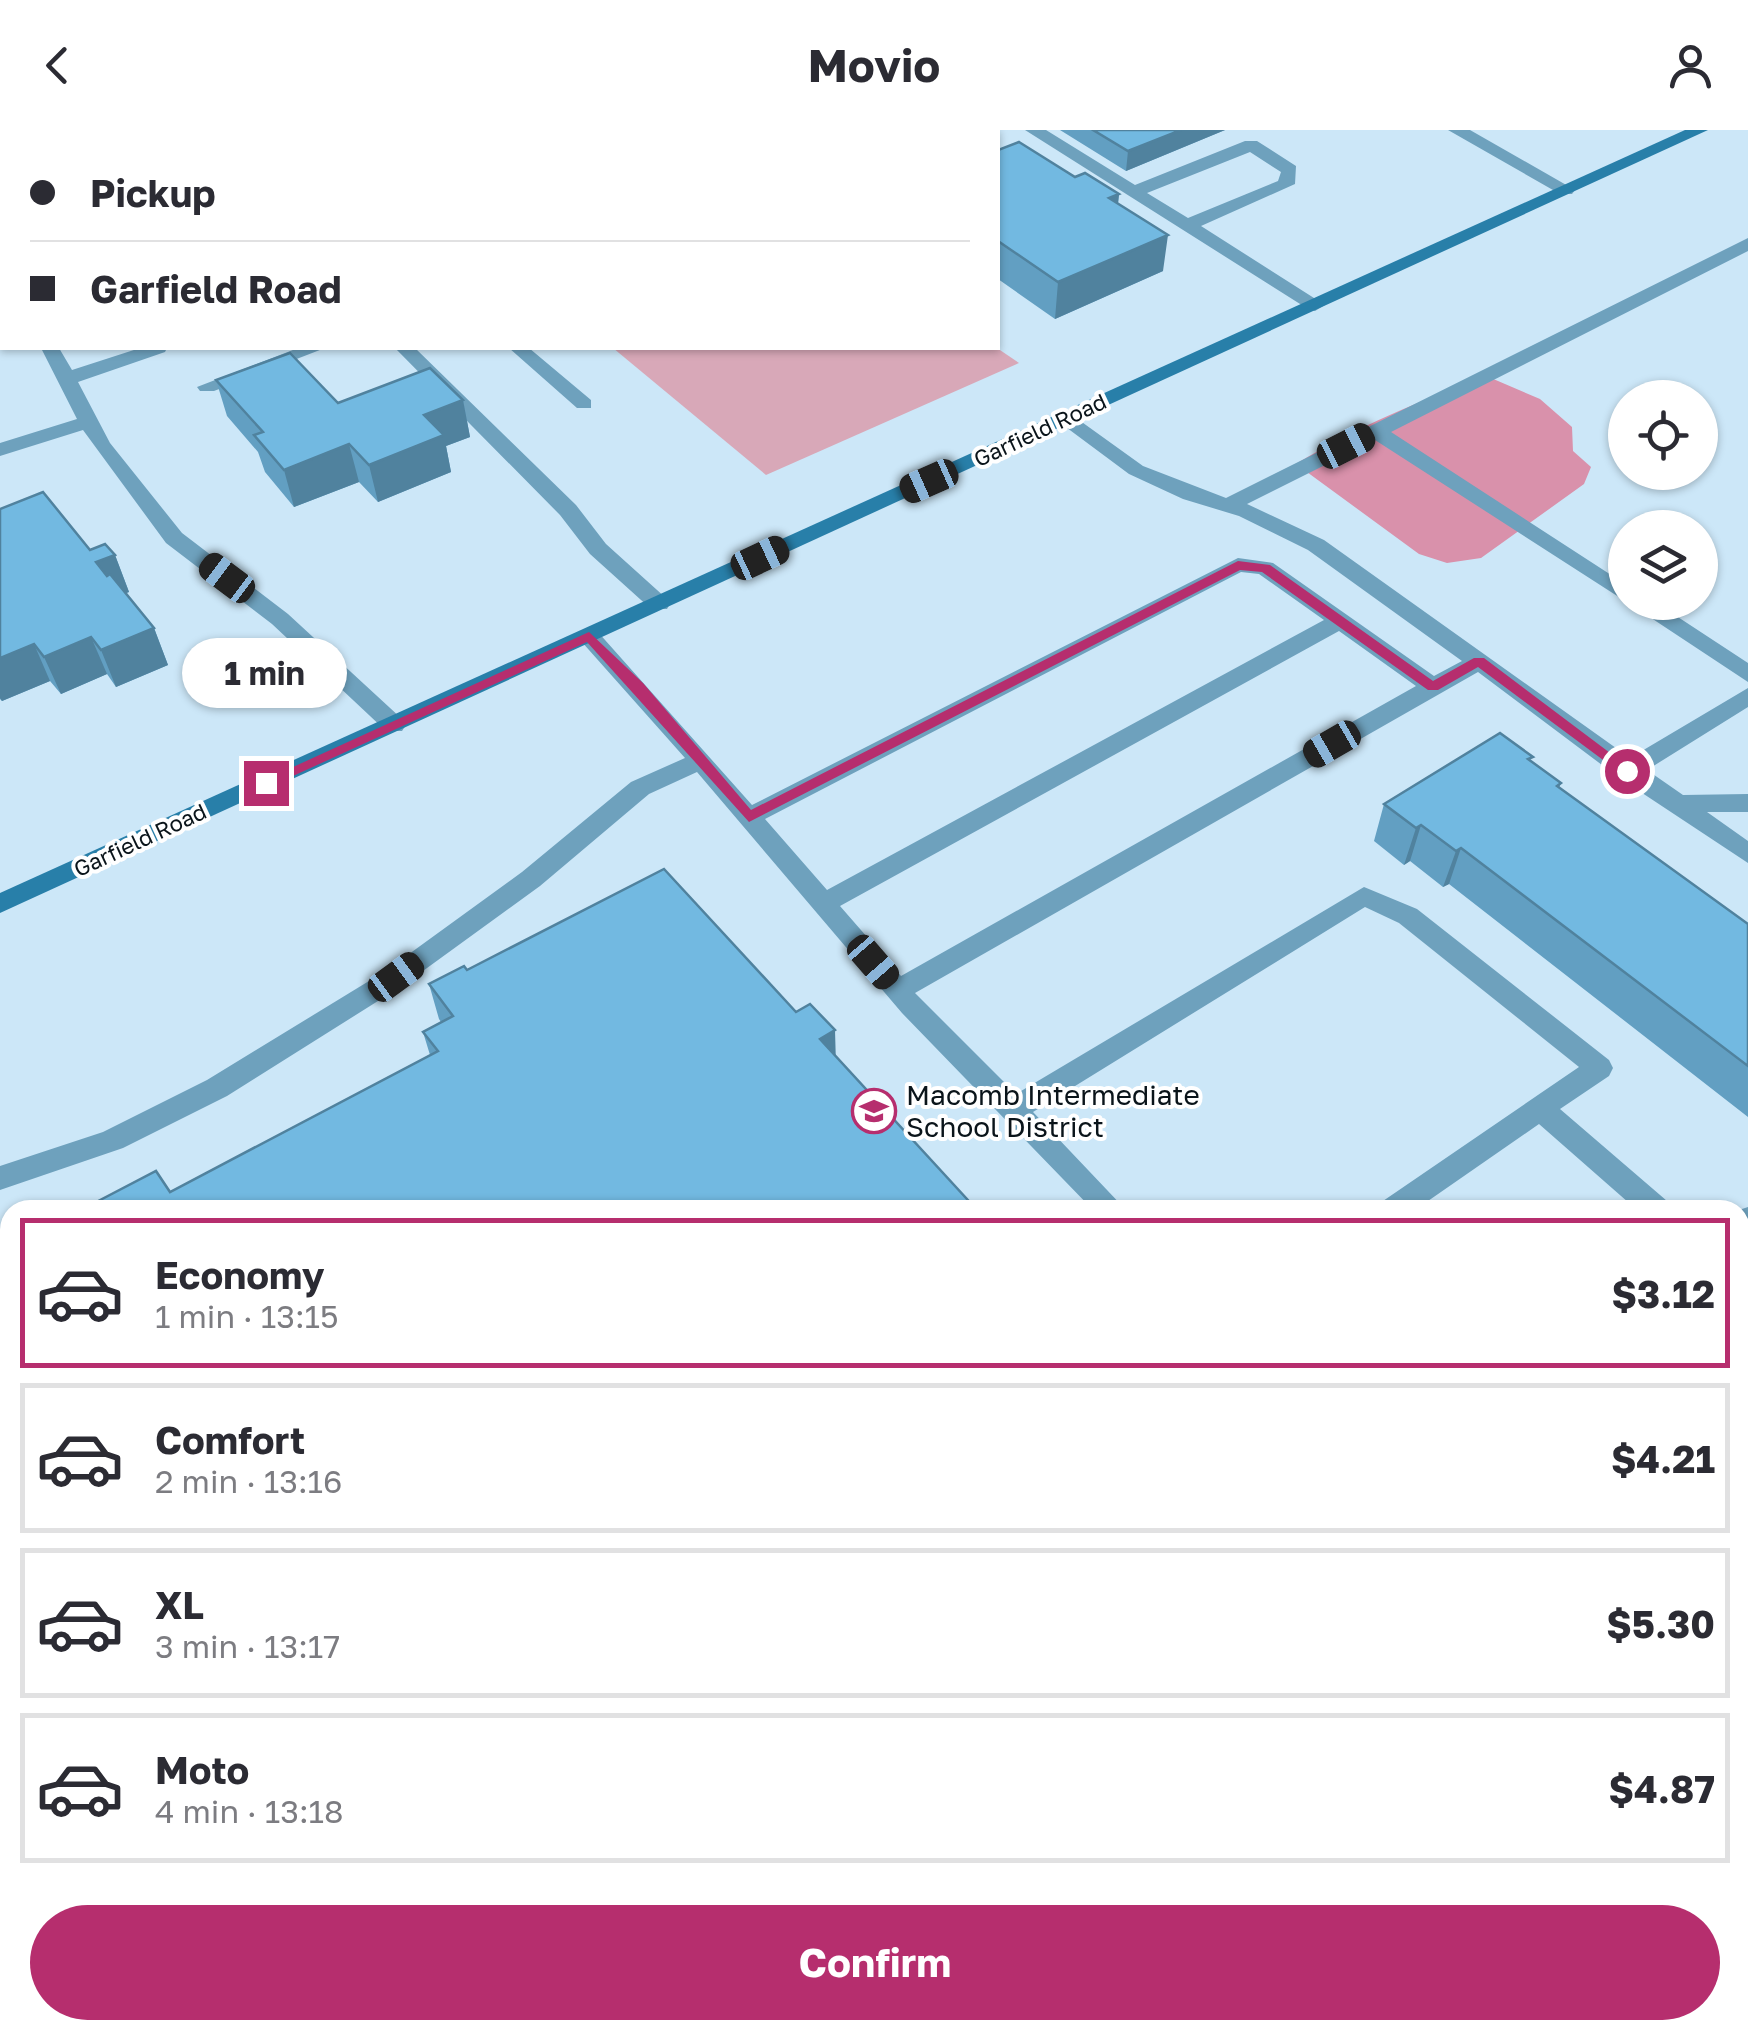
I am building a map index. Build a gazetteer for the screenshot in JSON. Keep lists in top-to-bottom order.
{
  "streets": {
    "main road": ["Garfield Road"]
  },
  "places": {
    "school or university": ["Macomb Intermediate School District"]
  },
  "page": {
    "header": "Movio",
    "banner": ["Pickup", "Garfield Road"],
    "bubble": "1 min",
    "list": [
      {
        "name": "Economy",
        "note": "1 min · 13:15",
        "value": "$3.12"
      },
      {
        "name": "Comfort",
        "note": "2 min · 13:16",
        "value": "$4.21"
      },
      {
        "name": "XL",
        "note": "3 min · 13:17",
        "value": "$5.30"
      },
      {
        "name": "Moto",
        "note": "4 min · 13:18",
        "value": "$4.87"
      }
    ],
    "buttons": "Confirm"
  }
}
